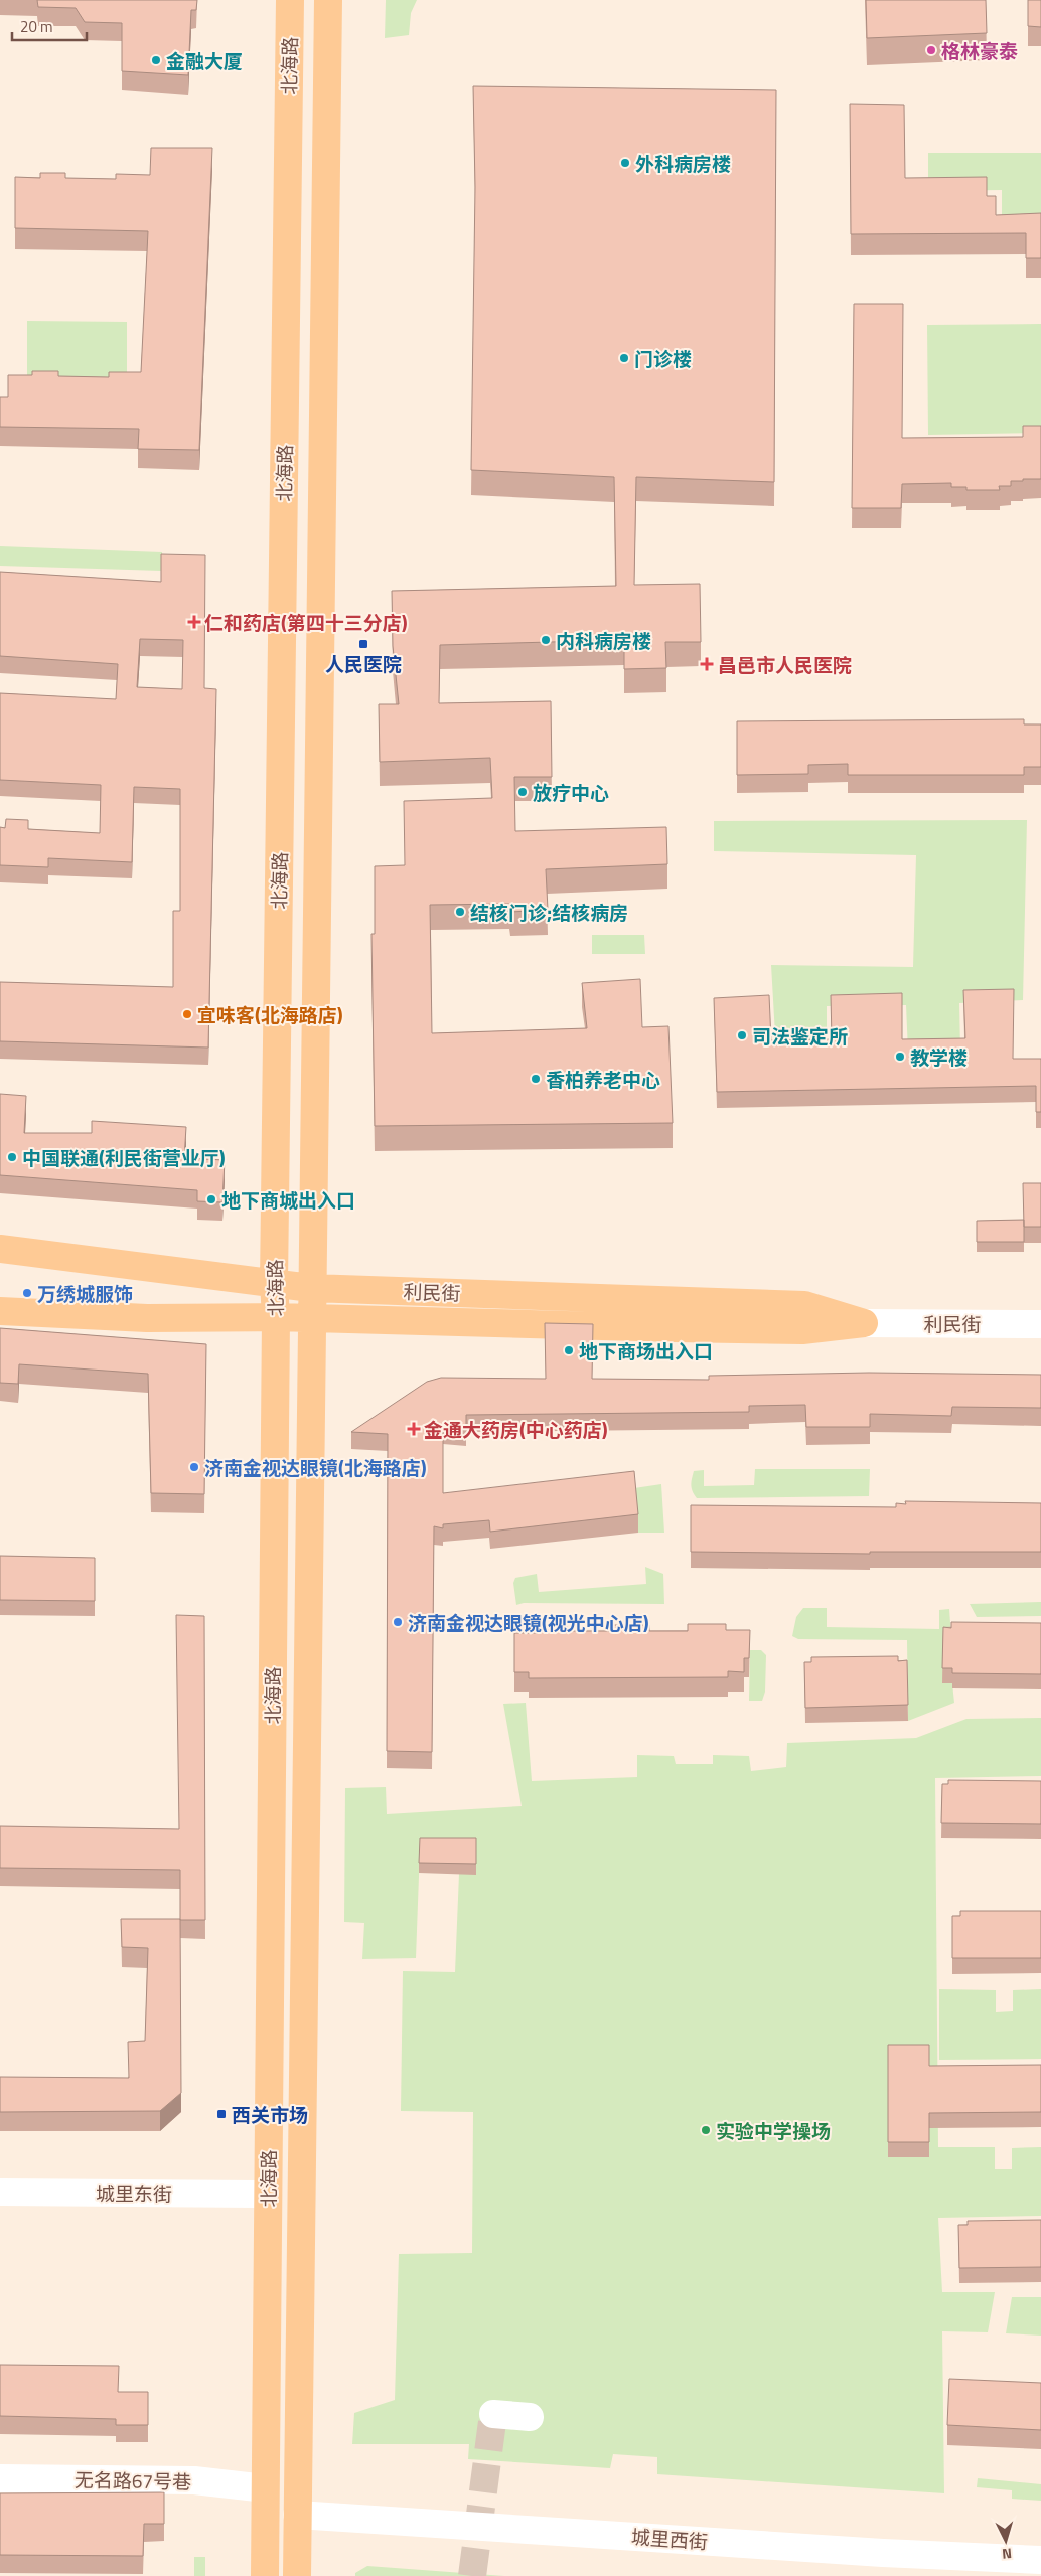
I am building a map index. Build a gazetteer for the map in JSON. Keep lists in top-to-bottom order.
{
  "streets": {
    "main road": ["北海路", "利民街"],
    "street": ["城里东街", "无名路67号巷", "城里西街"]
  },
  "crossings": [
    ["北海路", "利民街"],
    ["北海路", "城里东街"],
    ["北海路", "无名路67号巷"],
    ["北海路", "城里西街"]
  ],
  "places": {
    "other": [
      "格林豪泰",
      "金融大厦",
      "外科病房楼",
      "门诊楼",
      "内科病房楼",
      "放疗中心",
      "结核门诊;结核病房",
      "宜味客(北海路店)",
      "司法鉴定所",
      "教学楼",
      "香柏养老中心",
      "中国联通(利民街营业厅)",
      "地下商城出入口",
      "万绣城服饰",
      "地下商场出入口",
      "济南金视达眼镜(北海路店)",
      "济南金视达眼镜(视光中心店)",
      "实验中学操场"
    ],
    "health": ["仁和药店(第四十三分店)", "昌邑市人民医院", "金通大药房(中心药店)"],
    "transit": ["人民医院", "西关市场"]
  },
  "scale_bar": "20 m",
  "north": "bottom"
}
